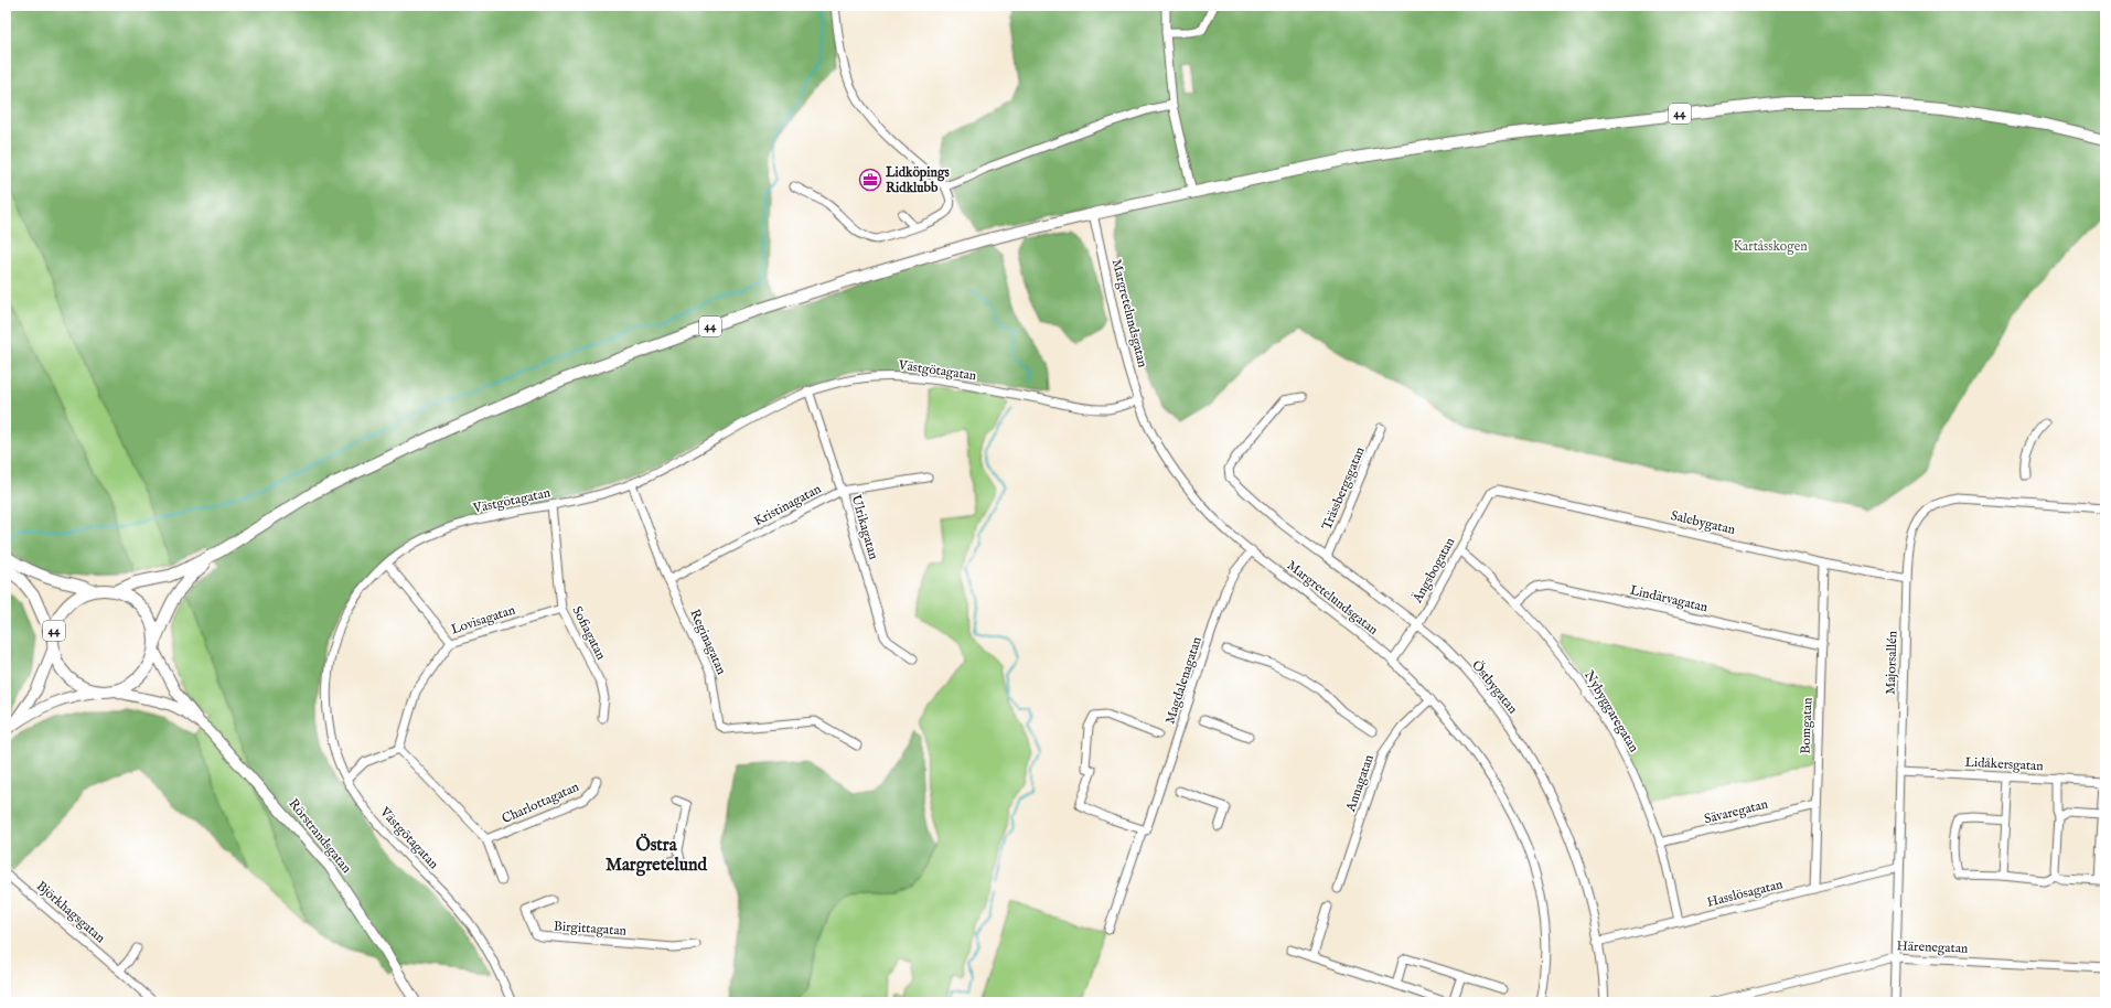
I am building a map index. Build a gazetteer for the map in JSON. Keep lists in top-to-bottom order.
{
  "streets": {
    "main road": ["44", "Rörstrandsgatan"],
    "street": [
      "Margretelundsgatan",
      "Västgötagatan",
      "Trässbergsgatan",
      "Kristinagatan",
      "Salebygatan",
      "Ulrikagatan",
      "Ängsbogatan",
      "Lindärvagatan",
      "Lovisagatan",
      "Sofiagatan",
      "Reginagatan",
      "Majorsallén",
      "Magdalenagatan",
      "Östbygatan",
      "Nybyggaregatan",
      "Bomgatan",
      "Lidåkersgatan",
      "Annagatan",
      "Charlottagatan",
      "Sävaregatan",
      "Hasslösagatan",
      "Björkhagsgatan",
      "Birgittagatan",
      "Härenegatan"
    ]
  },
  "crossings": [
    ["44", "Margretelundsgatan"],
    ["44", "Rörstrandsgatan"],
    ["Margretelundsgatan", "Västgötagatan"],
    ["Margretelundsgatan", "Ängsbogatan"],
    ["Margretelundsgatan", "Magdalenagatan"],
    ["Margretelundsgatan", "Annagatan"],
    ["Västgötagatan", "Ulrikagatan"],
    ["Västgötagatan", "Sofiagatan"],
    ["Västgötagatan", "Reginagatan"],
    ["Trässbergsgatan", "Östbygatan"],
    ["Kristinagatan", "Ulrikagatan"],
    ["Kristinagatan", "Reginagatan"],
    ["Salebygatan", "Ängsbogatan"],
    ["Salebygatan", "Majorsallén"],
    ["Salebygatan", "Bomgatan"],
    ["Ängsbogatan", "Östbygatan"],
    ["Ängsbogatan", "Nybyggaregatan"],
    ["Lindärvagatan", "Nybyggaregatan"],
    ["Lindärvagatan", "Bomgatan"],
    ["Lovisagatan", "Sofiagatan"],
    ["Majorsallén", "Lidåkersgatan"],
    ["Majorsallén", "Hasslösagatan"],
    ["Majorsallén", "Härenegatan"],
    ["Östbygatan", "Hasslösagatan"],
    ["Nybyggaregatan", "Sävaregatan"],
    ["Nybyggaregatan", "Hasslösagatan"],
    ["Bomgatan", "Sävaregatan"],
    ["Bomgatan", "Hasslösagatan"]
  ],
  "districts": ["Östra Margretelund"],
  "parks": ["Kartåsskogen"],
  "places": {
    "office": ["Lidköpings Ridklubb"]
  }
}
